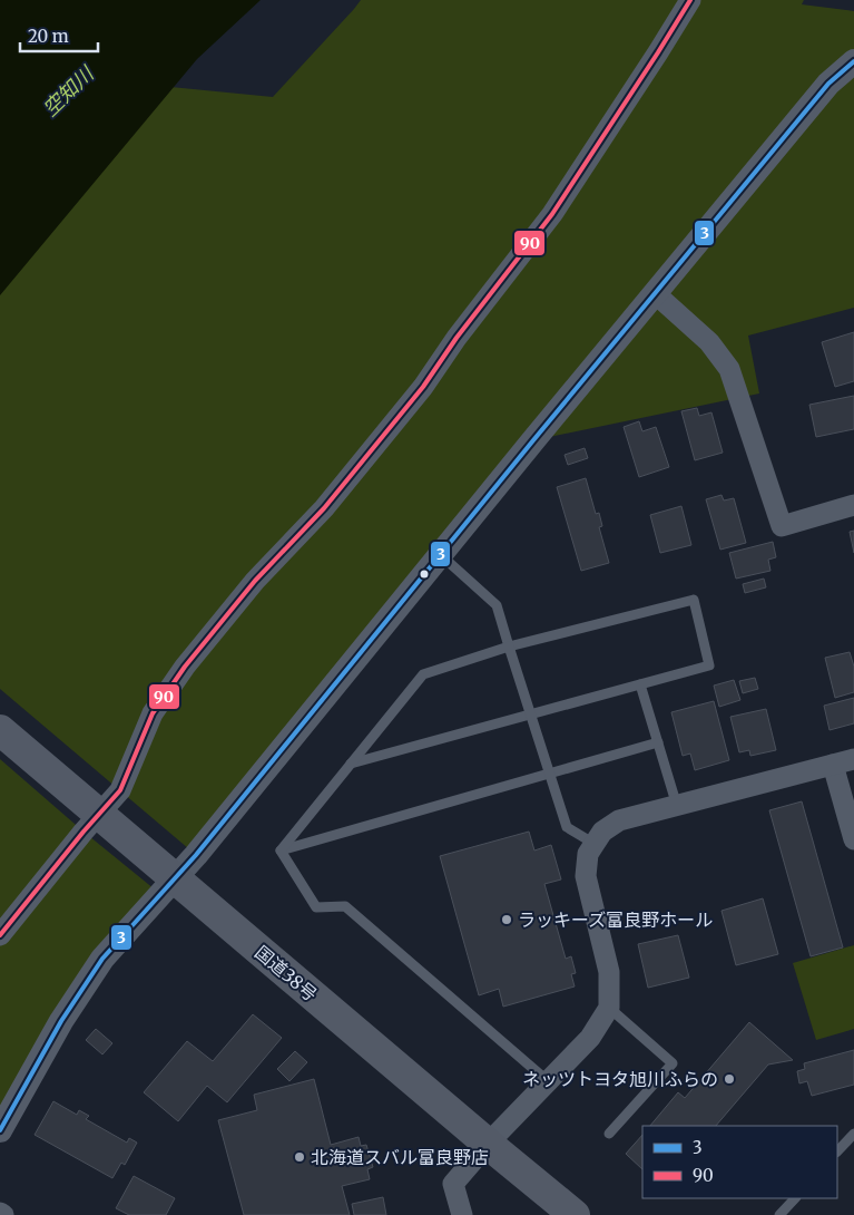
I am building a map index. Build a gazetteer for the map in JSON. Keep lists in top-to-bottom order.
{
  "streets": {
    "highway": ["国道38号"]
  },
  "water": ["空知川"],
  "places": ["ラッキーズ富良野ホール", "ネッツトヨタ旭川ふらの", "北海道スバル富良野店"],
  "lines": ["transit line 90", "transit line 3"],
  "legend": ["3", "90"],
  "scale_bar": "20 m"
}
